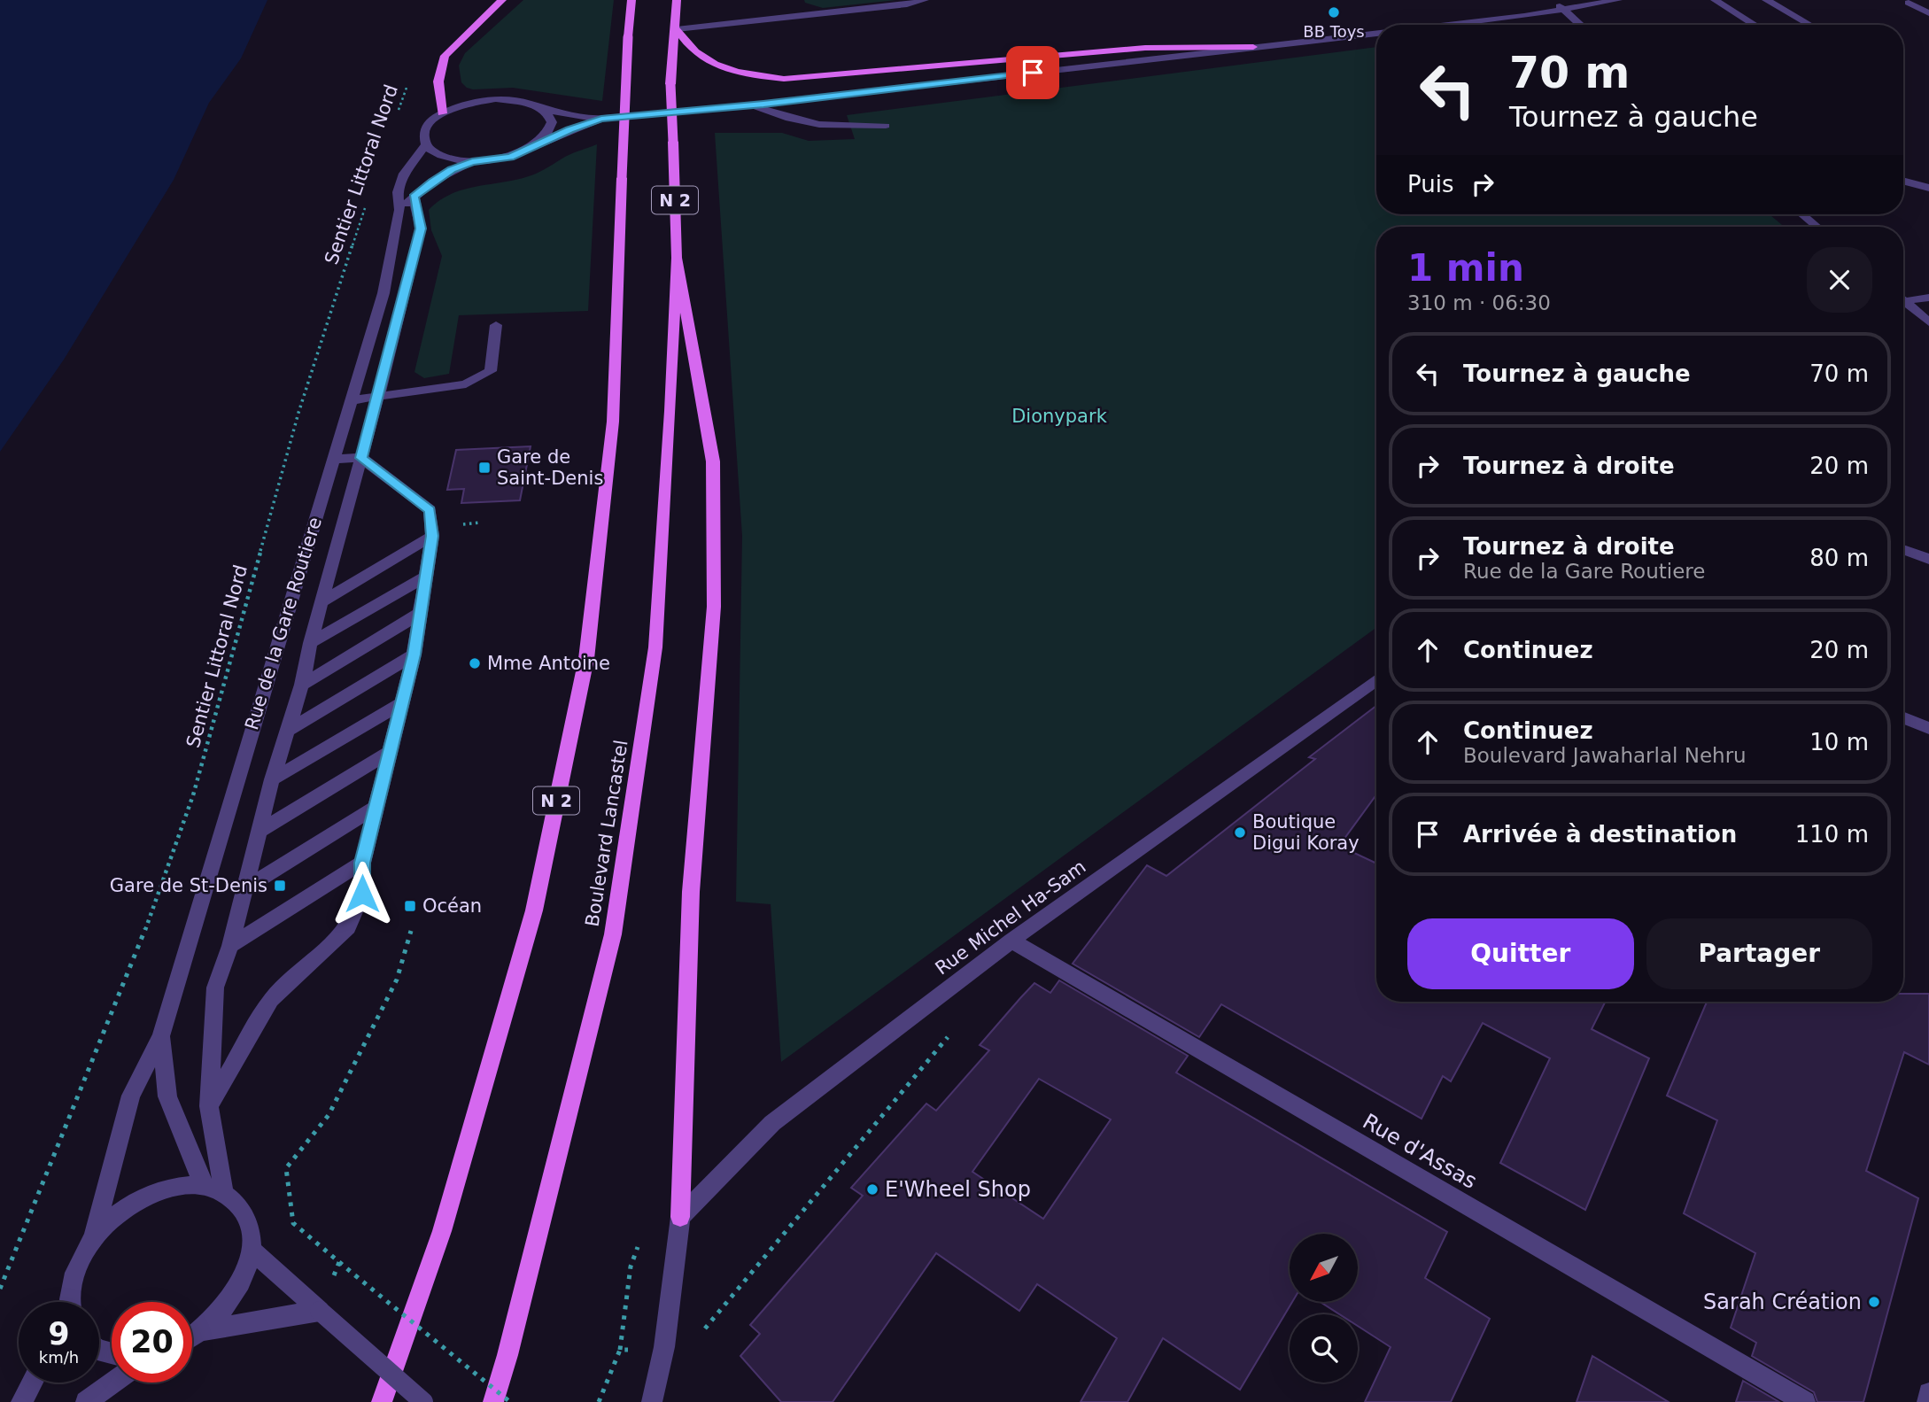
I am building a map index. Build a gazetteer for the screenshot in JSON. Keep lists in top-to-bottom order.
{
  "streets": {
    "main road": ["N 2", "Boulevard Lancastel"],
    "street": ["Rue de la Gare Routiere", "Rue Michel Ha-Sam", "Rue d'Assas"],
    "path": ["Sentier Littoral Nord"]
  },
  "crossings": [
    ["N 2", "Boulevard Lancastel"],
    ["Rue Michel Ha-Sam", "Rue d'Assas"]
  ],
  "parks": ["Dionypark"],
  "places": {
    "other": [
      "BB Toys",
      "Mme Antoine",
      "Boutique Digui Koray",
      "E'Wheel Shop",
      "Sarah Création"
    ],
    "transit": ["Gare de Saint-Denis", "Gare de St-Denis", "Océan"]
  },
  "north": "bottom left",
  "page": {
    "turn": ["70 m", "Tournez à gauche"],
    "then": "Puis",
    "heading": ["1 min", "310 m · 06:30"],
    "list": [
      {
        "name": "Tournez à gauche",
        "value": "70 m"
      },
      {
        "name": "Tournez à droite",
        "value": "20 m"
      },
      {
        "name": "Tournez à droite",
        "note": "Rue de la Gare Routiere",
        "value": "80 m"
      },
      {
        "name": "Continuez",
        "value": "20 m"
      },
      {
        "name": "Continuez",
        "note": "Boulevard Jawaharlal Nehru",
        "value": "10 m"
      },
      {
        "name": "Arrivée à destination",
        "value": "110 m"
      }
    ],
    "buttons": ["Quitter", "Partager"],
    "speed": "9 km/h",
    "limit": "20"
  }
}
